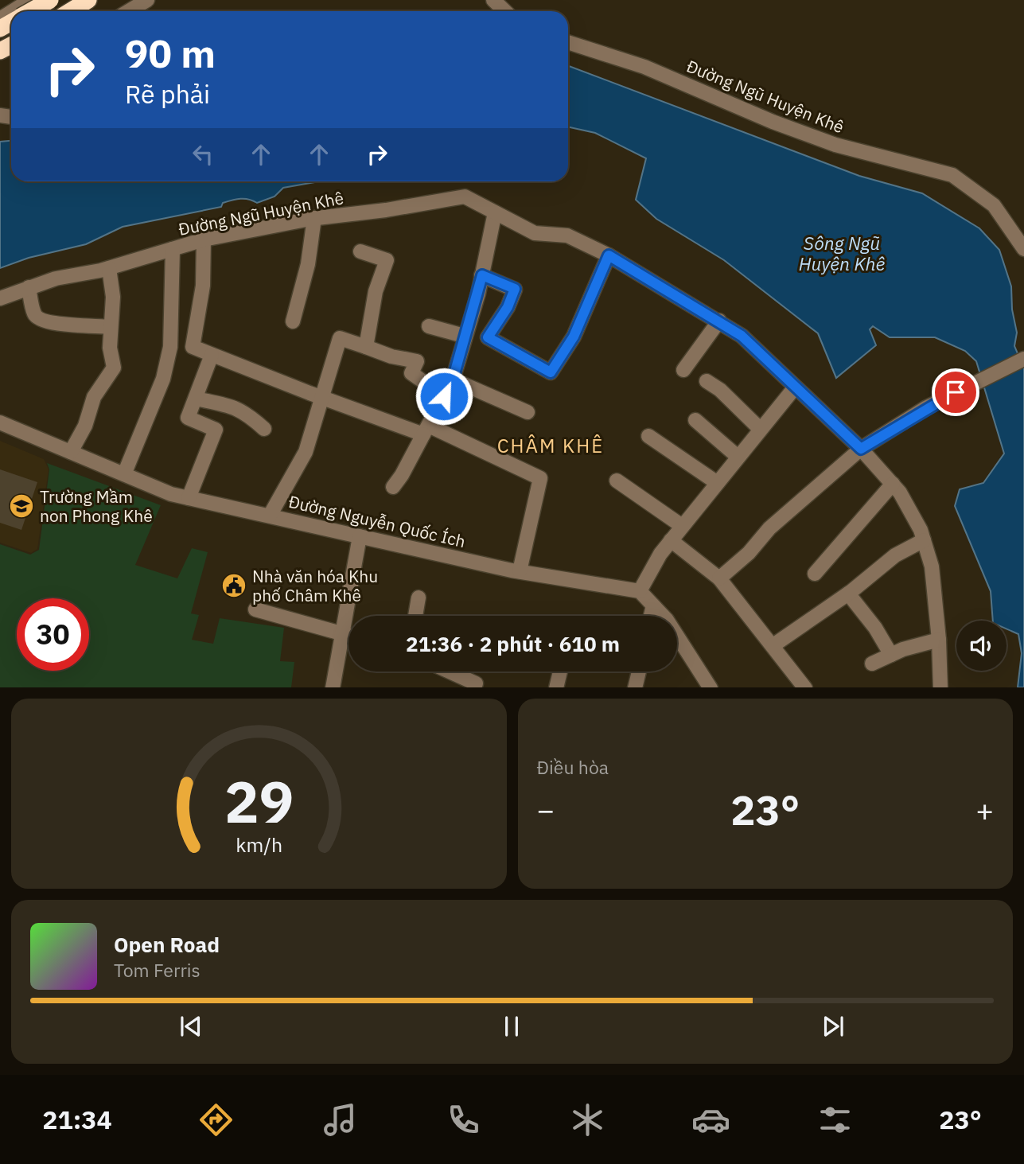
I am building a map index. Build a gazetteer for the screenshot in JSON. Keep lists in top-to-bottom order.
{
  "streets": {
    "street": ["Đường Ngũ Huyện Khê", "Đường Nguyễn Quốc Ích"]
  },
  "districts": ["CHÂM KHÊ"],
  "water": ["Sông Ngũ Huyện Khê"],
  "places": {
    "school or university": ["Trường Mầm non Phong Khê"],
    "public building": ["Nhà văn hóa Khu phố Châm Khê"]
  },
  "page": {
    "turn": ["90 m", "Rẽ phải"],
    "limit": "30",
    "trip": "21:36 · 2 phút · 610 m",
    "tile": "Điều hòa",
    "heat": ["−", "23°", "+"],
    "song": ["Open Road", "Tom Ferris"],
    "tabs": ["21:34", "23°"],
    "gauge": ["29", "km/h"]
  }
}
